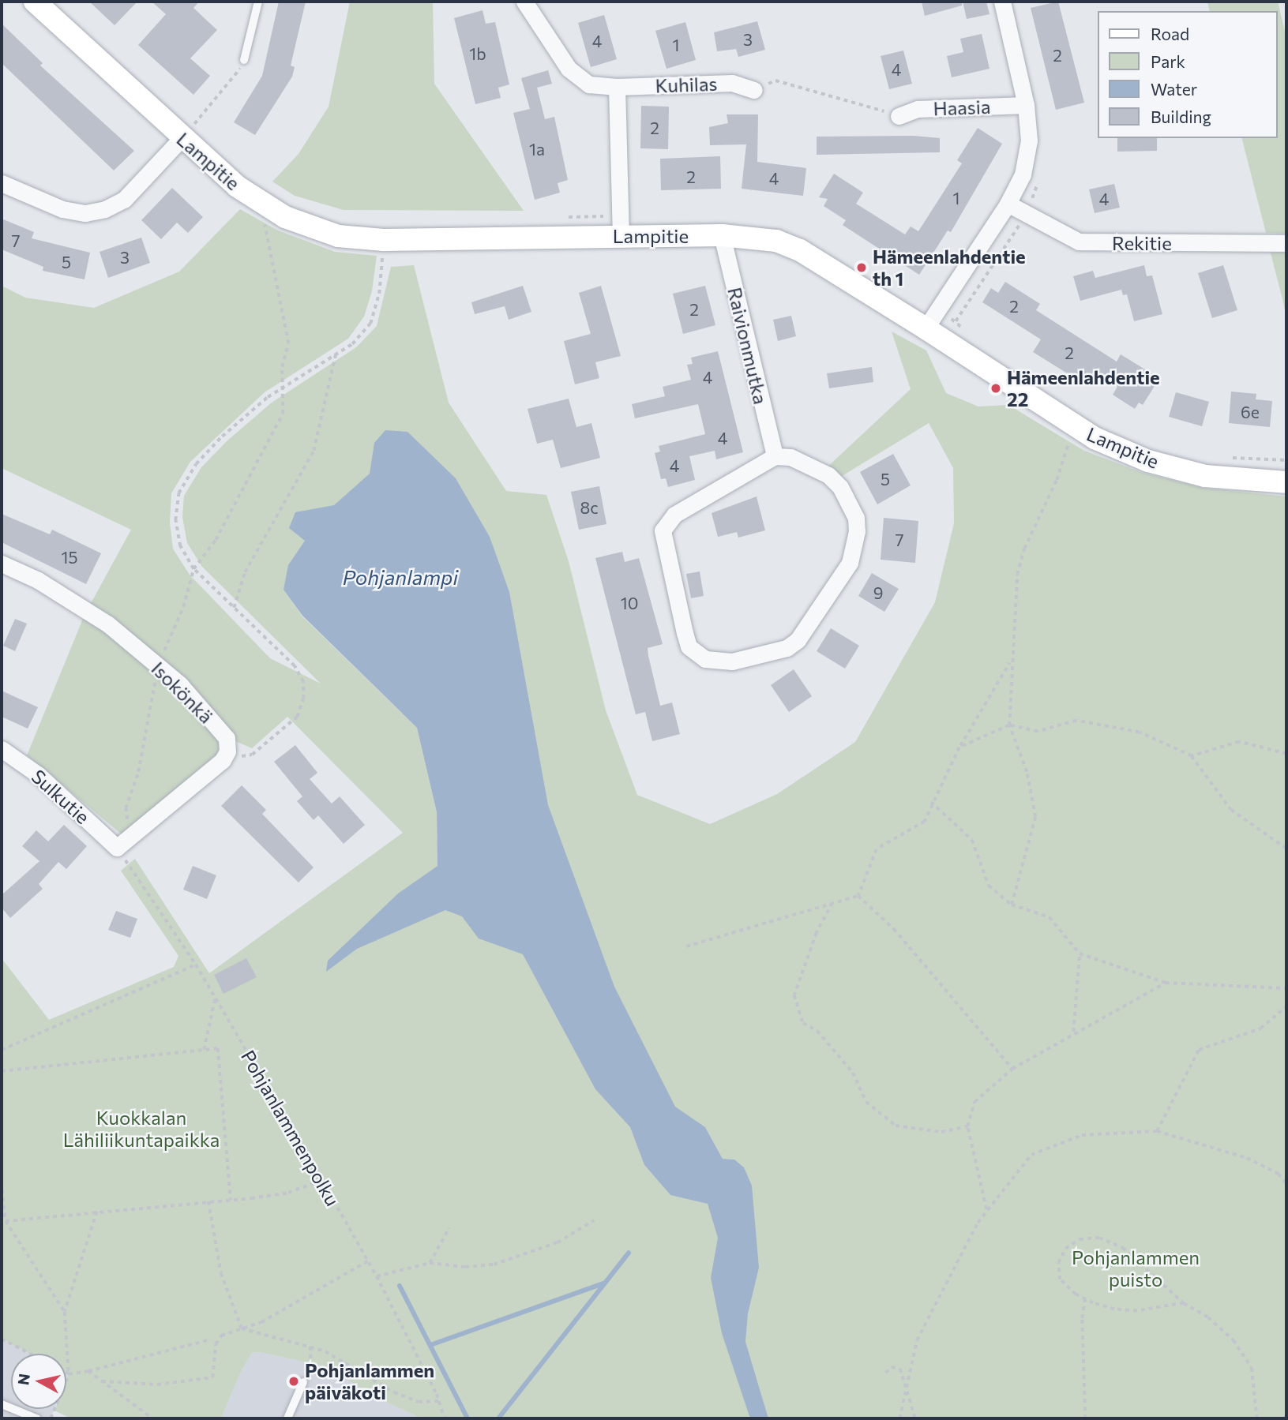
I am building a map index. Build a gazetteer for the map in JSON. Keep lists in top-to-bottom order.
{
  "streets": {
    "street": [
      "Kuhilas",
      "Haasia",
      "Lampitie",
      "Rekitie",
      "Raivionmutka",
      "Isokönkä",
      "Sulkutie"
    ],
    "path": ["Pohjanlammenpolku"]
  },
  "crossings": [
    ["Lampitie", "Raivionmutka"],
    ["Sulkutie", "Pohjanlammenpolku"]
  ],
  "water": ["Pohjanlampi"],
  "parks": ["Kuokkalan Lähiliikuntapaikka", "Pohjanlammen puisto"],
  "places": ["Hämeenlahdentie th 1", "Hämeenlahdentie 22", "Pohjanlammen päiväkoti"],
  "house_numbers": [
    "3",
    "4",
    "1",
    "1b",
    "2",
    "4",
    "2",
    "1a",
    "2",
    "4",
    "1",
    "4",
    "7",
    "3",
    "5",
    "2",
    "2",
    "2",
    "4",
    "6e",
    "4",
    "4",
    "5",
    "8c",
    "7",
    "15",
    "9",
    "10"
  ],
  "legend": [
    "Road",
    "Park",
    "Water",
    "Building"
  ],
  "north": "left"
}
